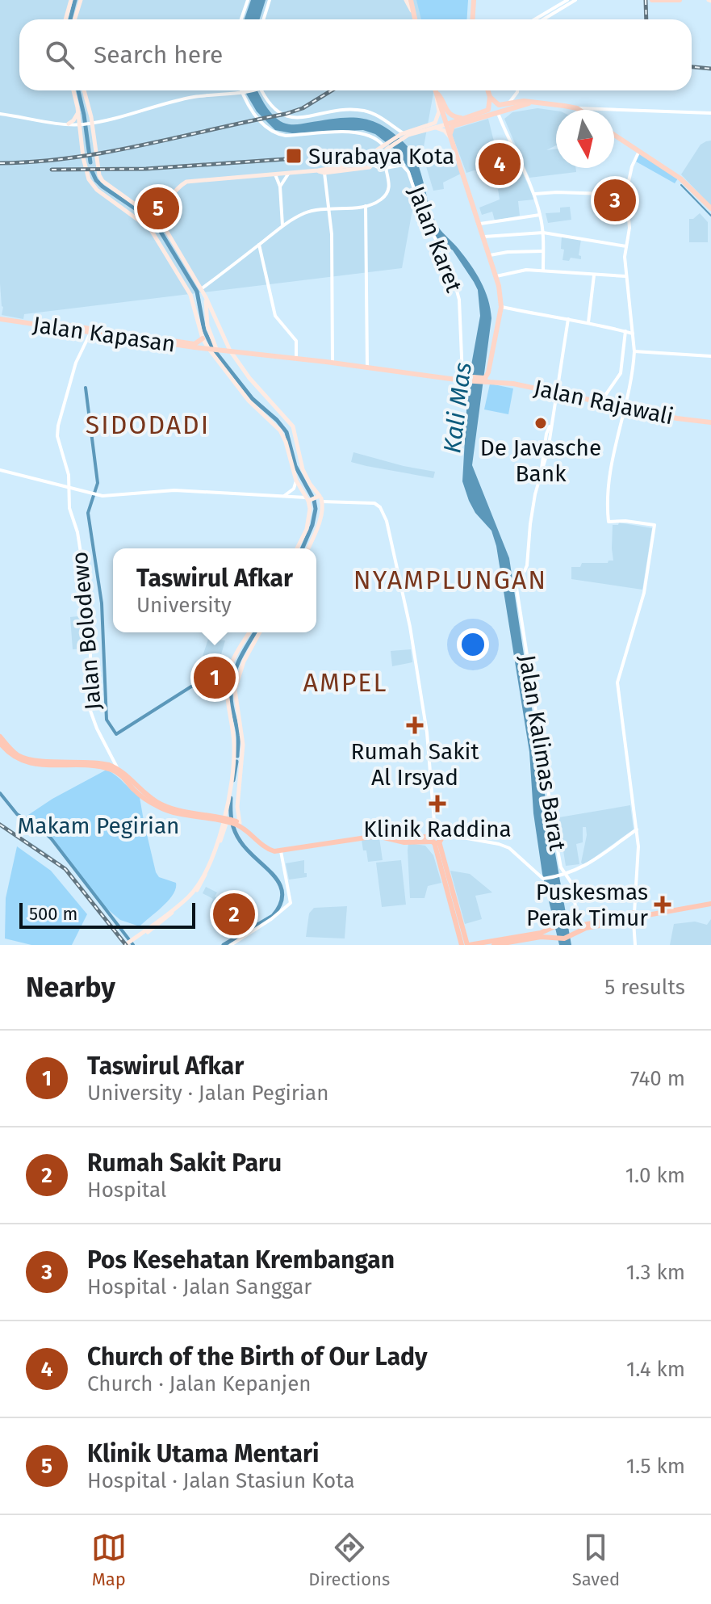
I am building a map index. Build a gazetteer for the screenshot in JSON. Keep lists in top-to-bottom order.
{
  "streets": {
    "main road": ["Jalan Kapasan", "Jalan Rajawali"],
    "street": ["Jalan Karet", "Jalan Bolodewo", "Jalan Kalimas Barat"]
  },
  "crossings": [
    ["Jalan Karet", "Jalan Rajawali"],
    ["Jalan Kapasan", "Jalan Rajawali"],
    ["Jalan Kapasan", "Jalan Bolodewo"],
    ["Jalan Rajawali", "Jalan Kalimas Barat"]
  ],
  "districts": ["SIDODADI", "NYAMPLUNGAN", "AMPEL"],
  "water": ["Kali Mas"],
  "parks": ["Makam Pegirian"],
  "places": {
    "transit": ["Surabaya Kota"],
    "other": ["De Javasche Bank"],
    "health": ["Rumah Sakit Al Irsyad", "Klinik Raddina", "Puskesmas Perak Timur"]
  },
  "scale_bar": "500 m",
  "north": "bottom",
  "page": {
    "search": "Search here",
    "pins": [
      "4",
      "3",
      "5",
      "1",
      "2"
    ],
    "popup": ["Taswirul Afkar", "University"],
    "scale": "500 m",
    "heading": ["Nearby", "5 results"],
    "list": [
      {
        "mark": "1",
        "name": "Taswirul Afkar",
        "note": "University · Jalan Pegirian",
        "value": "740 m"
      },
      {
        "mark": "2",
        "name": "Rumah Sakit Paru",
        "note": "Hospital",
        "value": "1.0 km"
      },
      {
        "mark": "3",
        "name": "Pos Kesehatan Krembangan",
        "note": "Hospital · Jalan Sanggar",
        "value": "1.3 km"
      },
      {
        "mark": "4",
        "name": "Church of the Birth of Our Lady",
        "note": "Church · Jalan Kepanjen",
        "value": "1.4 km"
      },
      {
        "mark": "5",
        "name": "Klinik Utama Mentari",
        "note": "Hospital · Jalan Stasiun Kota",
        "value": "1.5 km"
      }
    ],
    "nav": ["Map", "Directions", "Saved"]
  }
}
